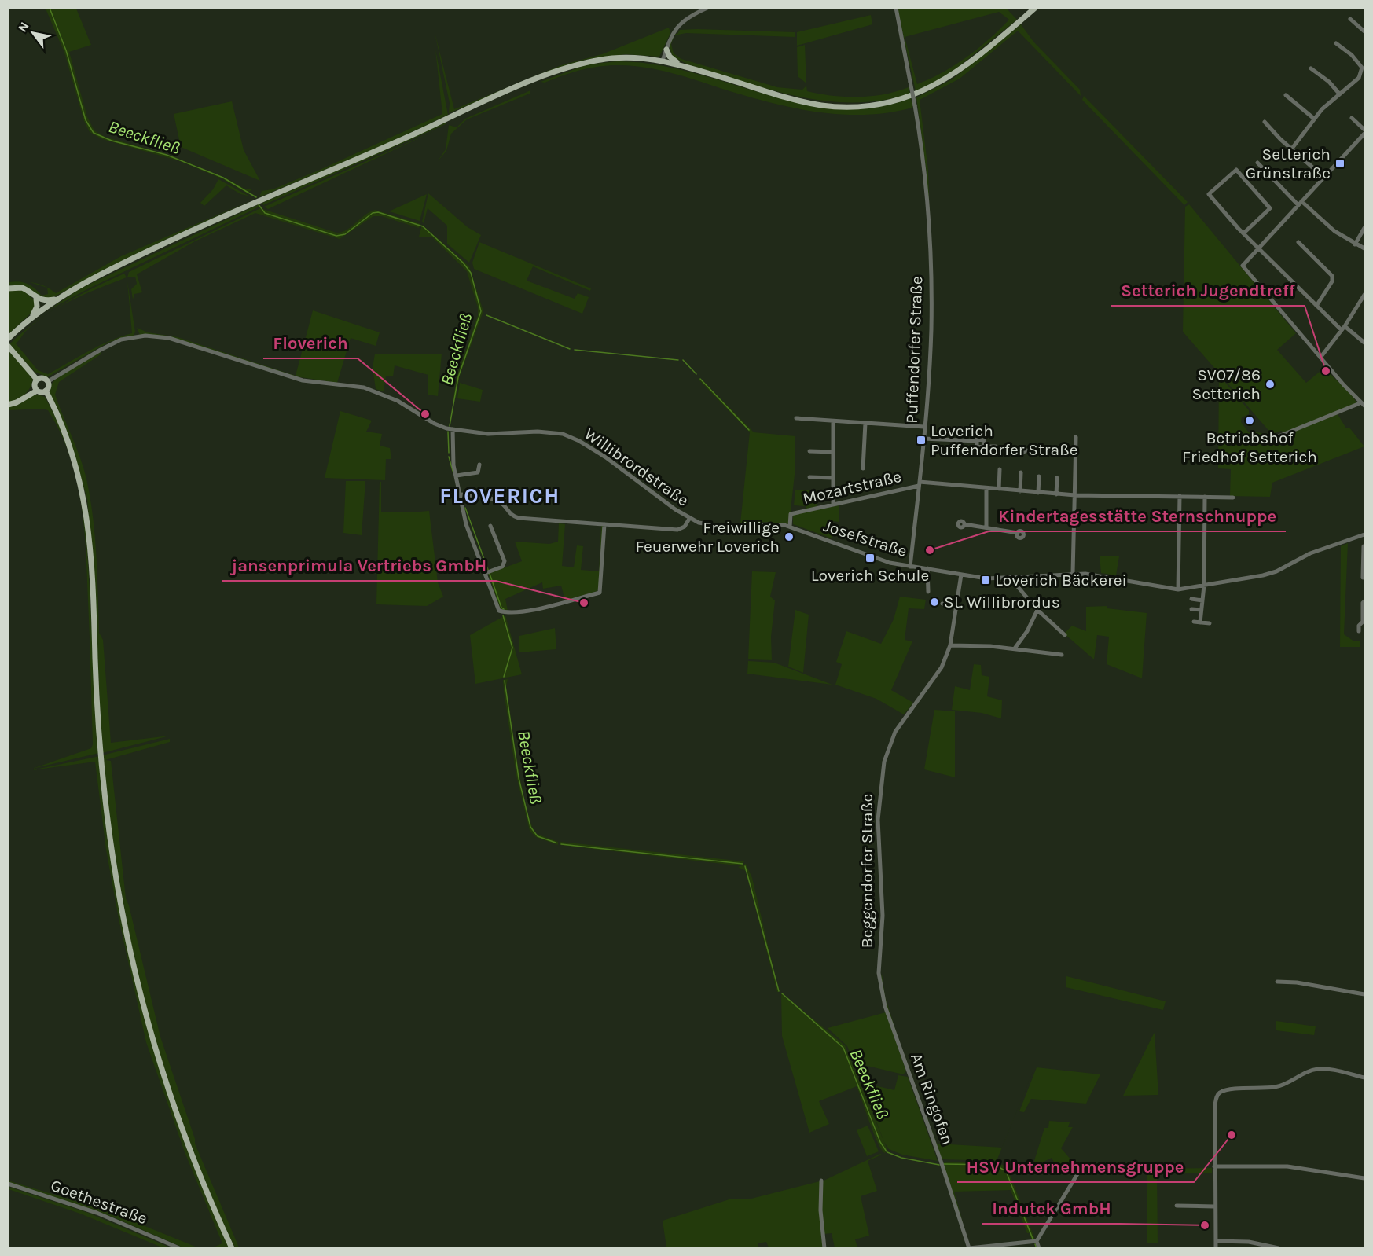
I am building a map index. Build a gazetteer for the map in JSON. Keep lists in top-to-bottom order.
{
  "streets": {
    "street": [
      "Puffendorfer Straße",
      "Willibrordstraße",
      "Mozartstraße",
      "Josefstraße",
      "Beggendorfer Straße",
      "Am Ringofen",
      "Goethestraße"
    ]
  },
  "crossings": [
    ["Puffendorfer Straße", "Mozartstraße"],
    ["Puffendorfer Straße", "Josefstraße"],
    ["Willibrordstraße", "Josefstraße"],
    ["Mozartstraße", "Josefstraße"],
    ["Josefstraße", "Beggendorfer Straße"],
    ["Beggendorfer Straße", "Am Ringofen"]
  ],
  "districts": ["FLOVERICH"],
  "water": ["Beeckfließ"],
  "places": {
    "transit": [
      "Setterich Grünstraße",
      "Loverich Puffendorfer Straße",
      "Loverich Schule",
      "Loverich Bäckerei"
    ],
    "other": [
      "Setterich Jugendtreff",
      "SV07/86 Setterich",
      "Floverich",
      "Betriebshof Friedhof Setterich",
      "Freiwillige Feuerwehr Loverich",
      "Kindertagesstätte Sternschnuppe",
      "St. Willibrordus",
      "jansenprimula Vertriebs GmbH",
      "HSV Unternehmensgruppe",
      "Indutek GmbH"
    ]
  },
  "north": "top left"
}
